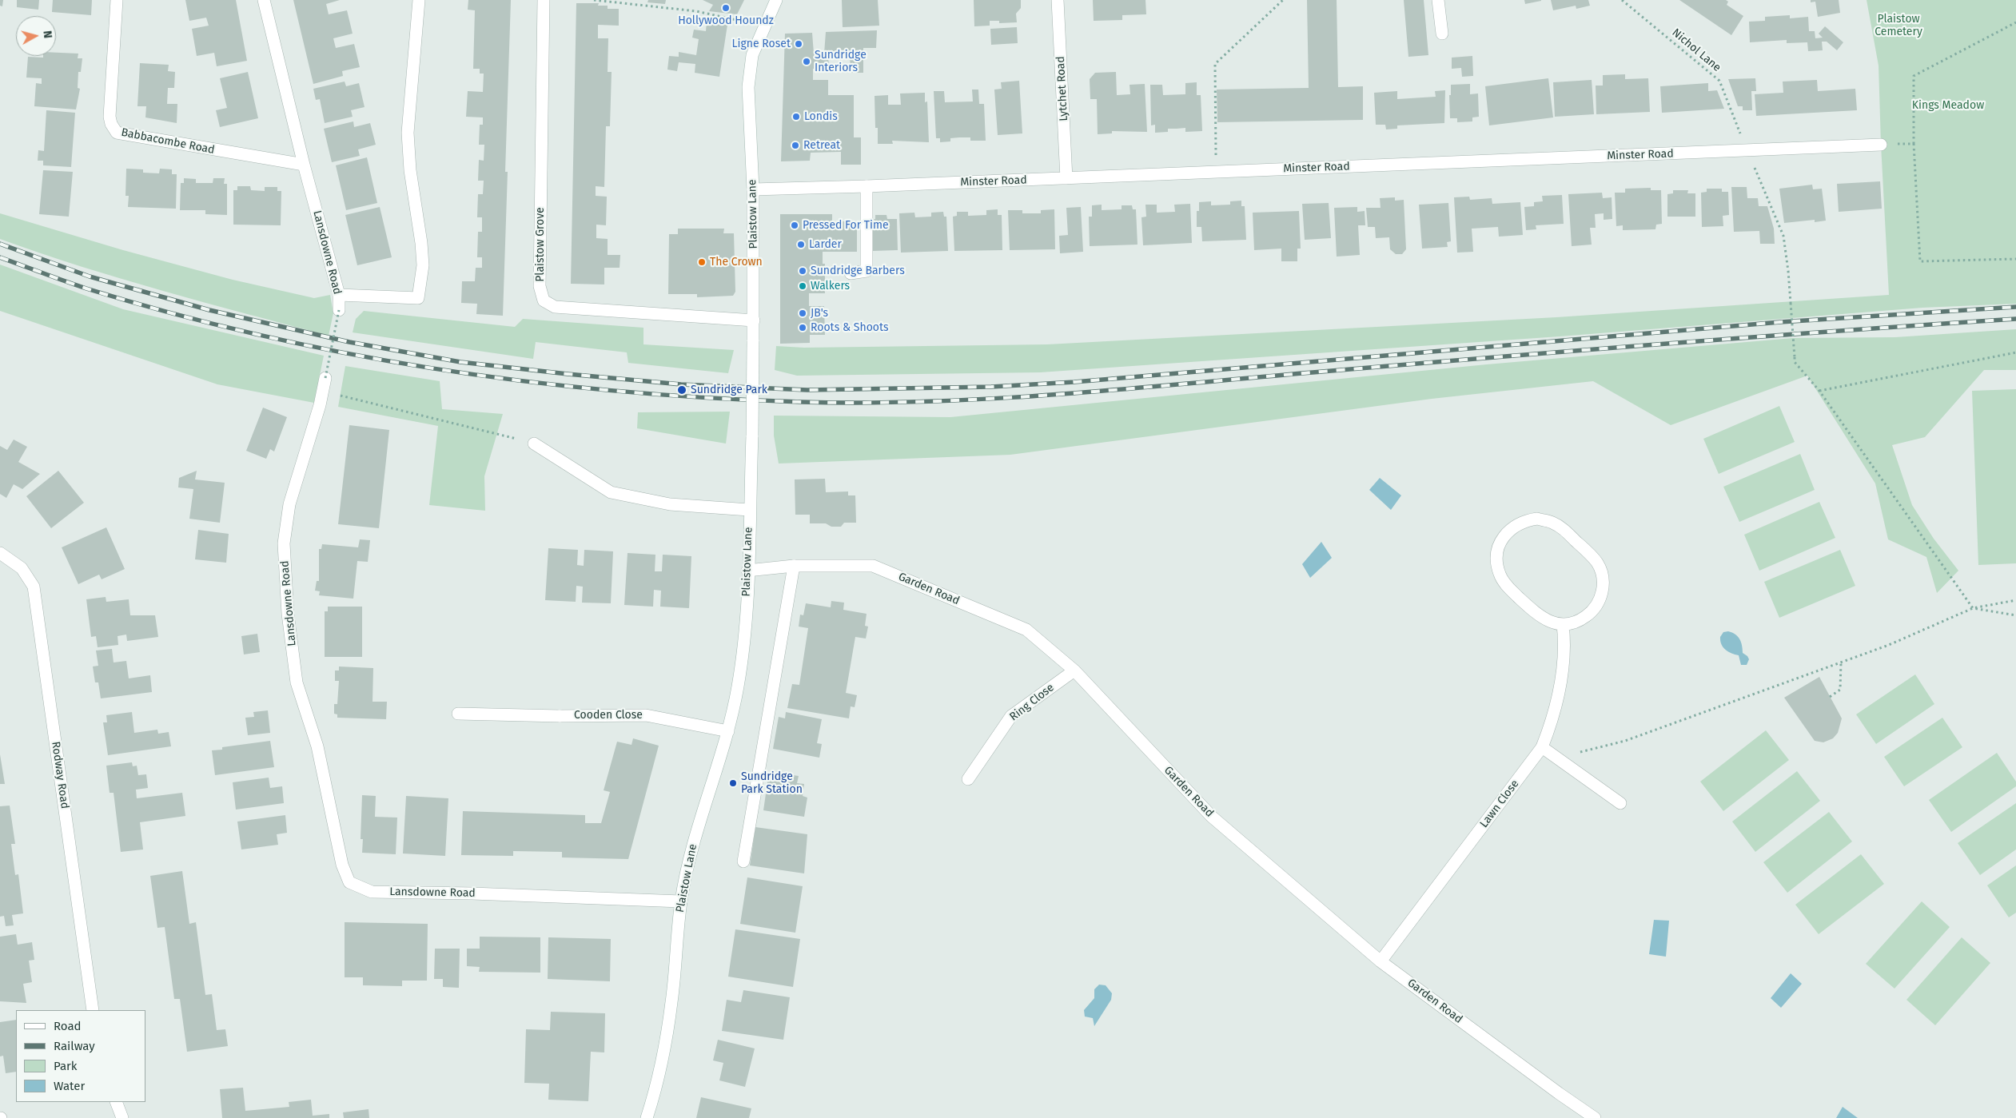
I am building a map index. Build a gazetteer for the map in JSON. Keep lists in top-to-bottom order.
{
  "streets": {
    "street": [
      "Lytchet Road",
      "Babbacombe Road",
      "Minster Road",
      "Plaistow Lane",
      "Plaistow Grove",
      "Lansdowne Road",
      "Garden Road",
      "Ring Close",
      "Cooden Close",
      "Rodway Road",
      "Lawn Close"
    ],
    "path": ["Nichol Lane"]
  },
  "crossings": [
    ["Nichol Lane", "Minster Road"],
    ["Lytchet Road", "Minster Road"],
    ["Babbacombe Road", "Lansdowne Road"],
    ["Minster Road", "Plaistow Lane"],
    ["Plaistow Lane", "Plaistow Grove"],
    ["Plaistow Lane", "Lansdowne Road"],
    ["Plaistow Lane", "Garden Road"],
    ["Plaistow Lane", "Cooden Close"],
    ["Garden Road", "Ring Close"],
    ["Garden Road", "Lawn Close"]
  ],
  "parks": ["Plaistow Cemetery", "Kings Meadow"],
  "places": [
    "Hollywood Houndz",
    "Ligne Roset",
    "Sundridge Interiors",
    "Londis",
    "Retreat",
    "Pressed For Time",
    "Larder",
    "The Crown",
    "Sundridge Barbers",
    "Walkers",
    "JB's",
    "Roots & Shoots",
    "Sundridge Park",
    "Sundridge Park Station"
  ],
  "legend": [
    "Road",
    "Railway",
    "Park",
    "Water"
  ],
  "north": "right"
}
